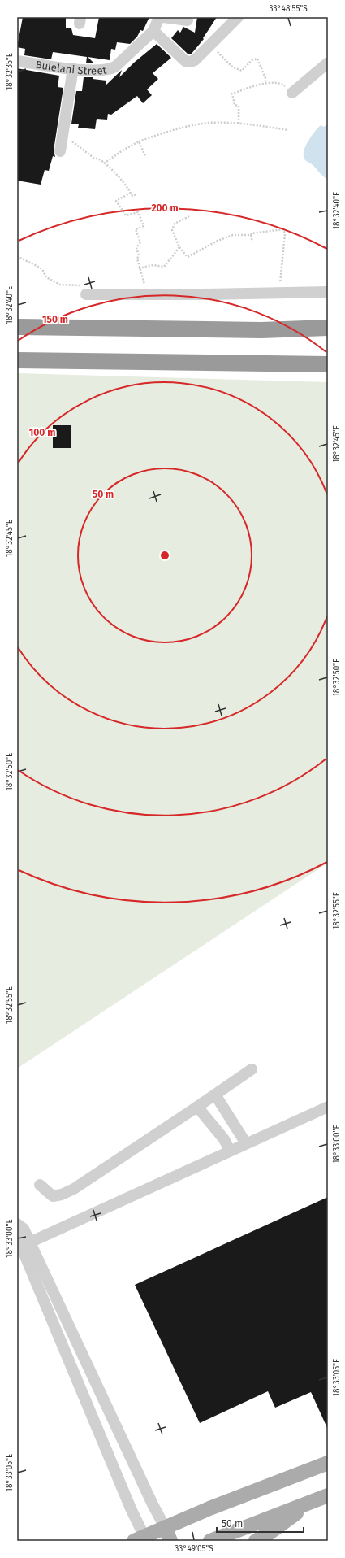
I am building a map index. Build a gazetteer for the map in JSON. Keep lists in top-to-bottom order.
{
  "streets": {
    "street": ["Bulelani Street"]
  },
  "scale_bar": "50 m",
  "coordinates": [
    "33°48'55\"S",
    "18°32'35\"E",
    "18°32'40\"E",
    "18°32'45\"E",
    "18°32'50\"E",
    "18°32'55\"E",
    "18°33'00\"E",
    "18°33'05\"E",
    "33°49'05\"S"
  ],
  "rings": [
    "200 m",
    "150 m",
    "100 m",
    "50 m"
  ]
}
